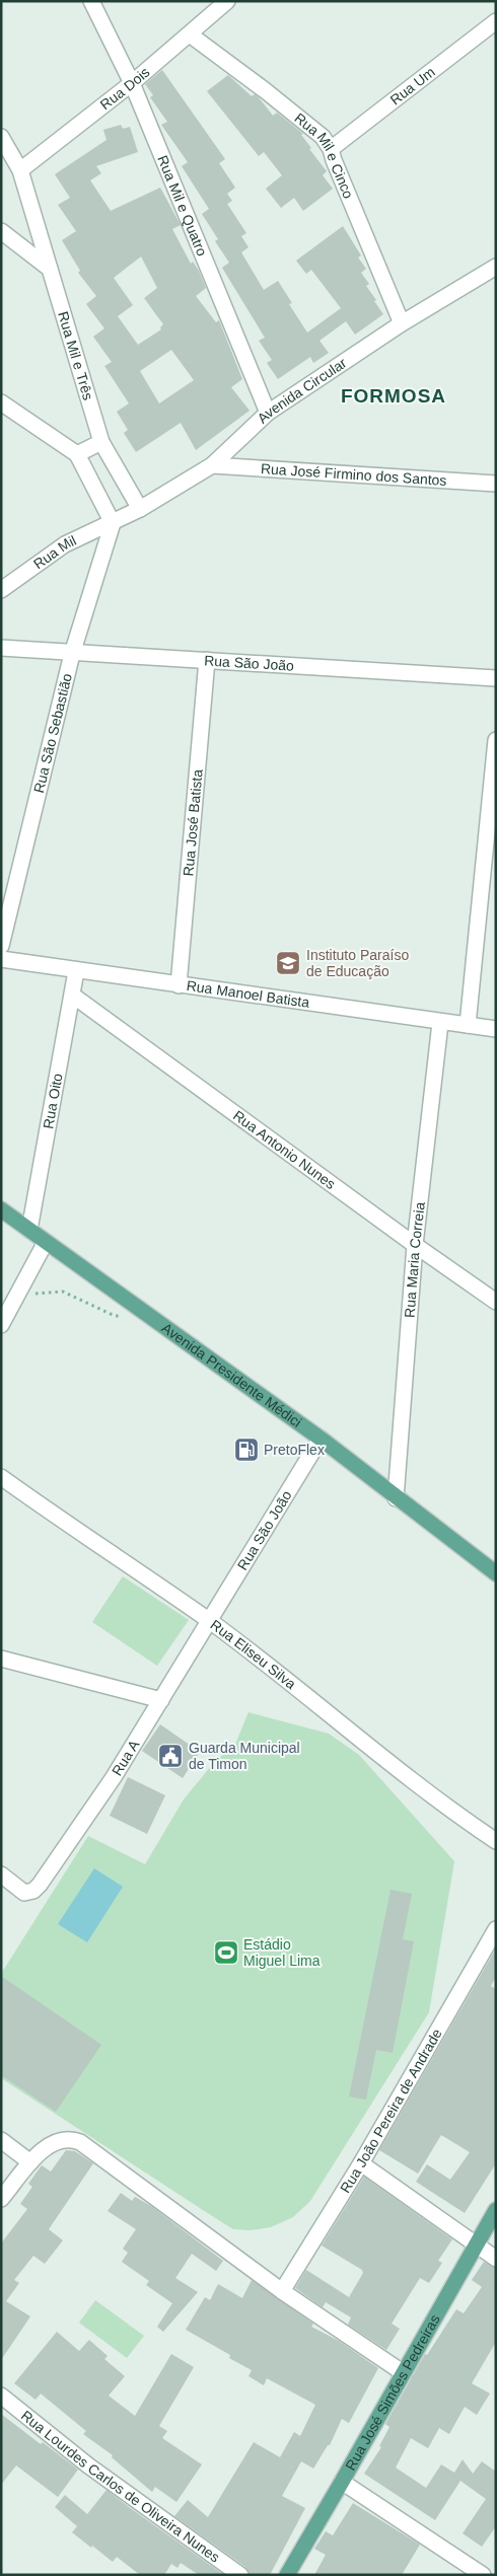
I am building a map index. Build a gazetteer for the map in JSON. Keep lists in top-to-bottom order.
{
  "streets": {
    "main road": ["Avenida Presidente Médici", "Rua José Simões Pedreiras"],
    "street": [
      "Rua Um",
      "Rua Dois",
      "Rua Mil e Cinco",
      "Rua Mil e Quatro",
      "Rua Mil e Três",
      "Avenida Circular",
      "Rua José Firmino dos Santos",
      "Rua Mil",
      "Rua São João",
      "Rua São Sebastião",
      "Rua José Batista",
      "Rua Manoel Batista",
      "Rua Oito",
      "Rua Antonio Nunes",
      "Rua Maria Correia",
      "Rua Eliseu Silva",
      "Rua A",
      "Rua João Pereira de Andrade",
      "Rua Lourdes Carlos de Oliveira Nunes"
    ]
  },
  "crossings": [
    ["Rua Um", "Rua Mil e Cinco"],
    ["Rua Dois", "Rua Mil e Cinco"],
    ["Rua Dois", "Rua Mil e Quatro"],
    ["Rua Dois", "Rua Mil e Três"],
    ["Rua Mil e Cinco", "Avenida Circular"],
    ["Rua Mil e Quatro", "Avenida Circular"],
    ["Rua Mil e Três", "Avenida Circular"],
    ["Avenida Circular", "Rua José Firmino dos Santos"],
    ["Avenida Circular", "Rua Mil"],
    ["Avenida Circular", "Rua São Sebastião"],
    ["Rua Mil", "Rua São Sebastião"],
    ["Rua São João", "Rua São Sebastião"],
    ["Rua São João", "Rua José Batista"],
    ["Rua São João", "Avenida Presidente Médici"],
    ["Rua São João", "Rua Eliseu Silva"],
    ["Rua São João", "Rua A"],
    ["Rua José Batista", "Rua Manoel Batista"],
    ["Rua Manoel Batista", "Rua Oito"],
    ["Rua Manoel Batista", "Rua Maria Correia"],
    ["Rua Oito", "Rua Antonio Nunes"],
    ["Rua Oito", "Avenida Presidente Médici"],
    ["Rua Antonio Nunes", "Rua Maria Correia"],
    ["Rua Maria Correia", "Avenida Presidente Médici"],
    ["Rua Eliseu Silva", "Rua A"]
  ],
  "districts": ["FORMOSA"],
  "places": {
    "school or university": ["Instituto Paraíso de Educação"],
    "fuel station": ["PretoFlex"],
    "public building": ["Guarda Municipal de Timon"],
    "sports": ["Estádio Miguel Lima"]
  }
}
